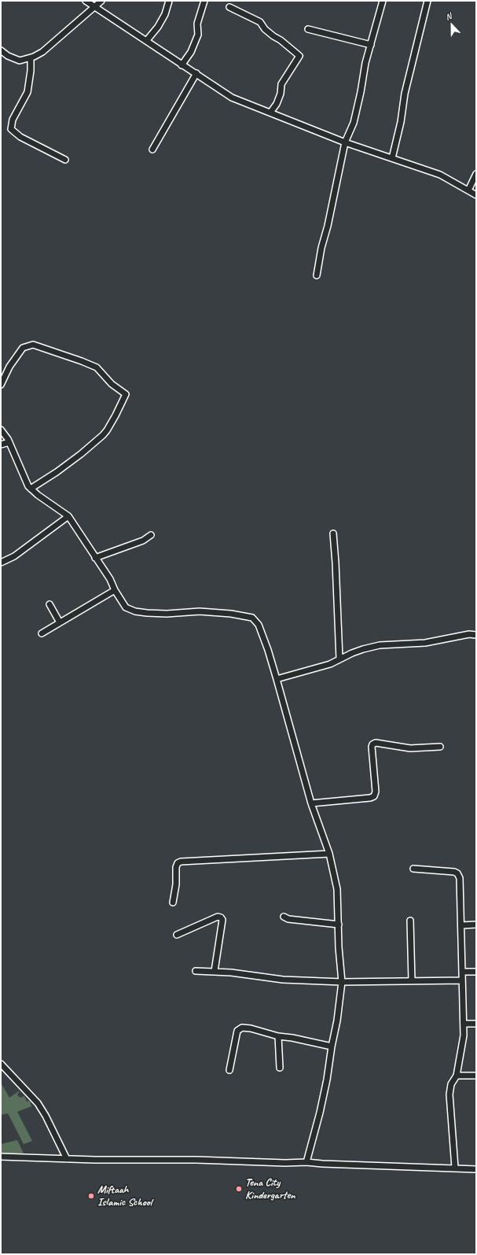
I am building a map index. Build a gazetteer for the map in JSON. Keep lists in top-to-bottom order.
{
  "places": ["Tena City Kindergarten", "Miftaah Islamic School"],
  "north": "top"
}
